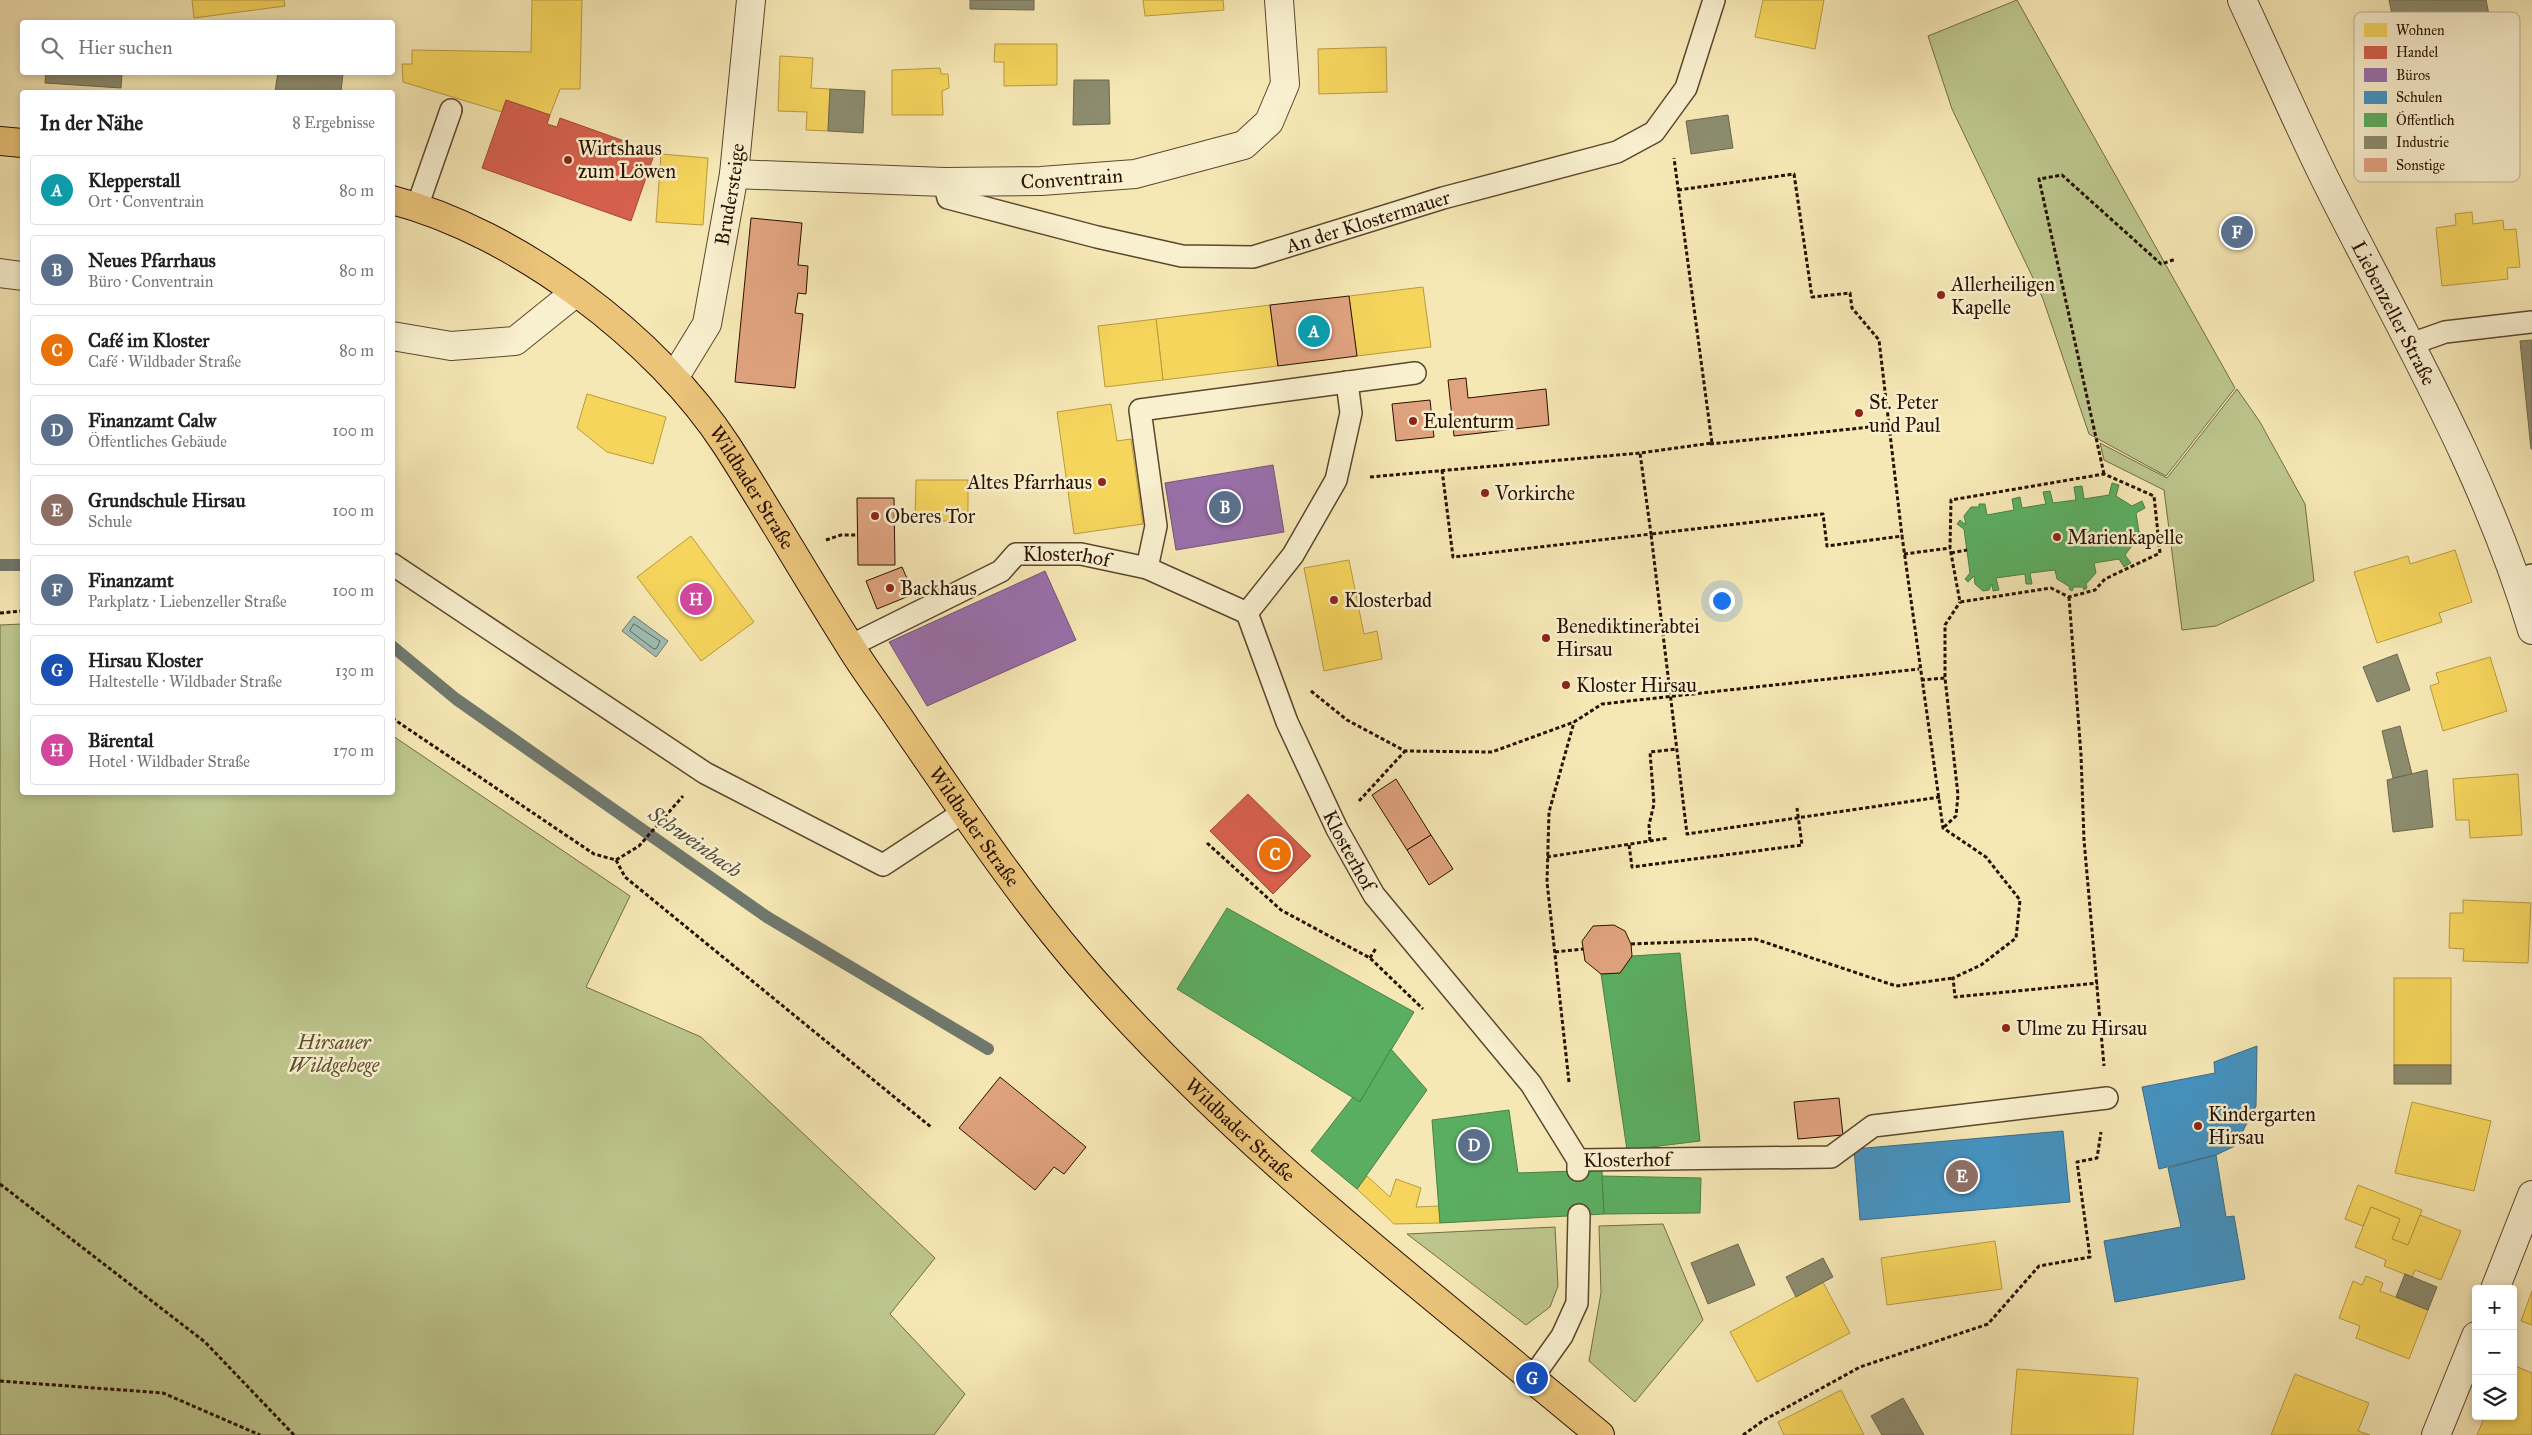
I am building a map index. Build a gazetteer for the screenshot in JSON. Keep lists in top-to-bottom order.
{
  "streets": {
    "main road": ["Wildbader Straße"],
    "street": ["Conventrain", "Brudersteige", "Liebenzeller Straße"],
    "lane": ["An der Klostermauer", "Klosterhof"]
  },
  "crossings": [
    ["Conventrain", "Brudersteige"],
    ["Conventrain", "An der Klostermauer"],
    ["Brudersteige", "Wildbader Straße"],
    ["Wildbader Straße", "Klosterhof"]
  ],
  "water": ["Schweinbach"],
  "parks": ["Hirsauer Wildgehege"],
  "places": [
    "Wirtshaus zum Löwen",
    "Allerheiligen Kapelle",
    "St. Peter und Paul",
    "Eulenturm",
    "Altes Pfarrhaus",
    "Vorkirche",
    "Oberes Tor",
    "Marienkapelle",
    "Backhaus",
    "Klosterbad",
    "Benediktinerabtei Hirsau",
    "Kloster Hirsau",
    "Ulme zu Hirsau",
    "Kindergarten Hirsau"
  ],
  "legend": [
    "Wohnen",
    "Handel",
    "Büros",
    "Schulen",
    "Öffentlich",
    "Industrie",
    "Sonstige"
  ],
  "page": {
    "search": "Hier suchen",
    "heading": ["In der Nähe", "8 Ergebnisse"],
    "list": [
      {
        "mark": "A",
        "name": "Klepperstall",
        "note": "Ort · Conventrain",
        "value": "80 m"
      },
      {
        "mark": "B",
        "name": "Neues Pfarrhaus",
        "note": "Büro · Conventrain",
        "value": "80 m"
      },
      {
        "mark": "C",
        "name": "Café im Kloster",
        "note": "Café · Wildbader Straße",
        "value": "80 m"
      },
      {
        "mark": "D",
        "name": "Finanzamt Calw",
        "note": "Öffentliches Gebäude",
        "value": "100 m"
      },
      {
        "mark": "E",
        "name": "Grundschule Hirsau",
        "note": "Schule",
        "value": "100 m"
      },
      {
        "mark": "F",
        "name": "Finanzamt",
        "note": "Parkplatz · Liebenzeller Straße",
        "value": "100 m"
      },
      {
        "mark": "G",
        "name": "Hirsau Kloster",
        "note": "Haltestelle · Wildbader Straße",
        "value": "130 m"
      },
      {
        "mark": "H",
        "name": "Bärental",
        "note": "Hotel · Wildbader Straße",
        "value": "170 m"
      }
    ],
    "pins": [
      "F",
      "A",
      "B",
      "H",
      "C",
      "D",
      "E",
      "G"
    ],
    "map_buttons": ["+", "−"]
  }
}
